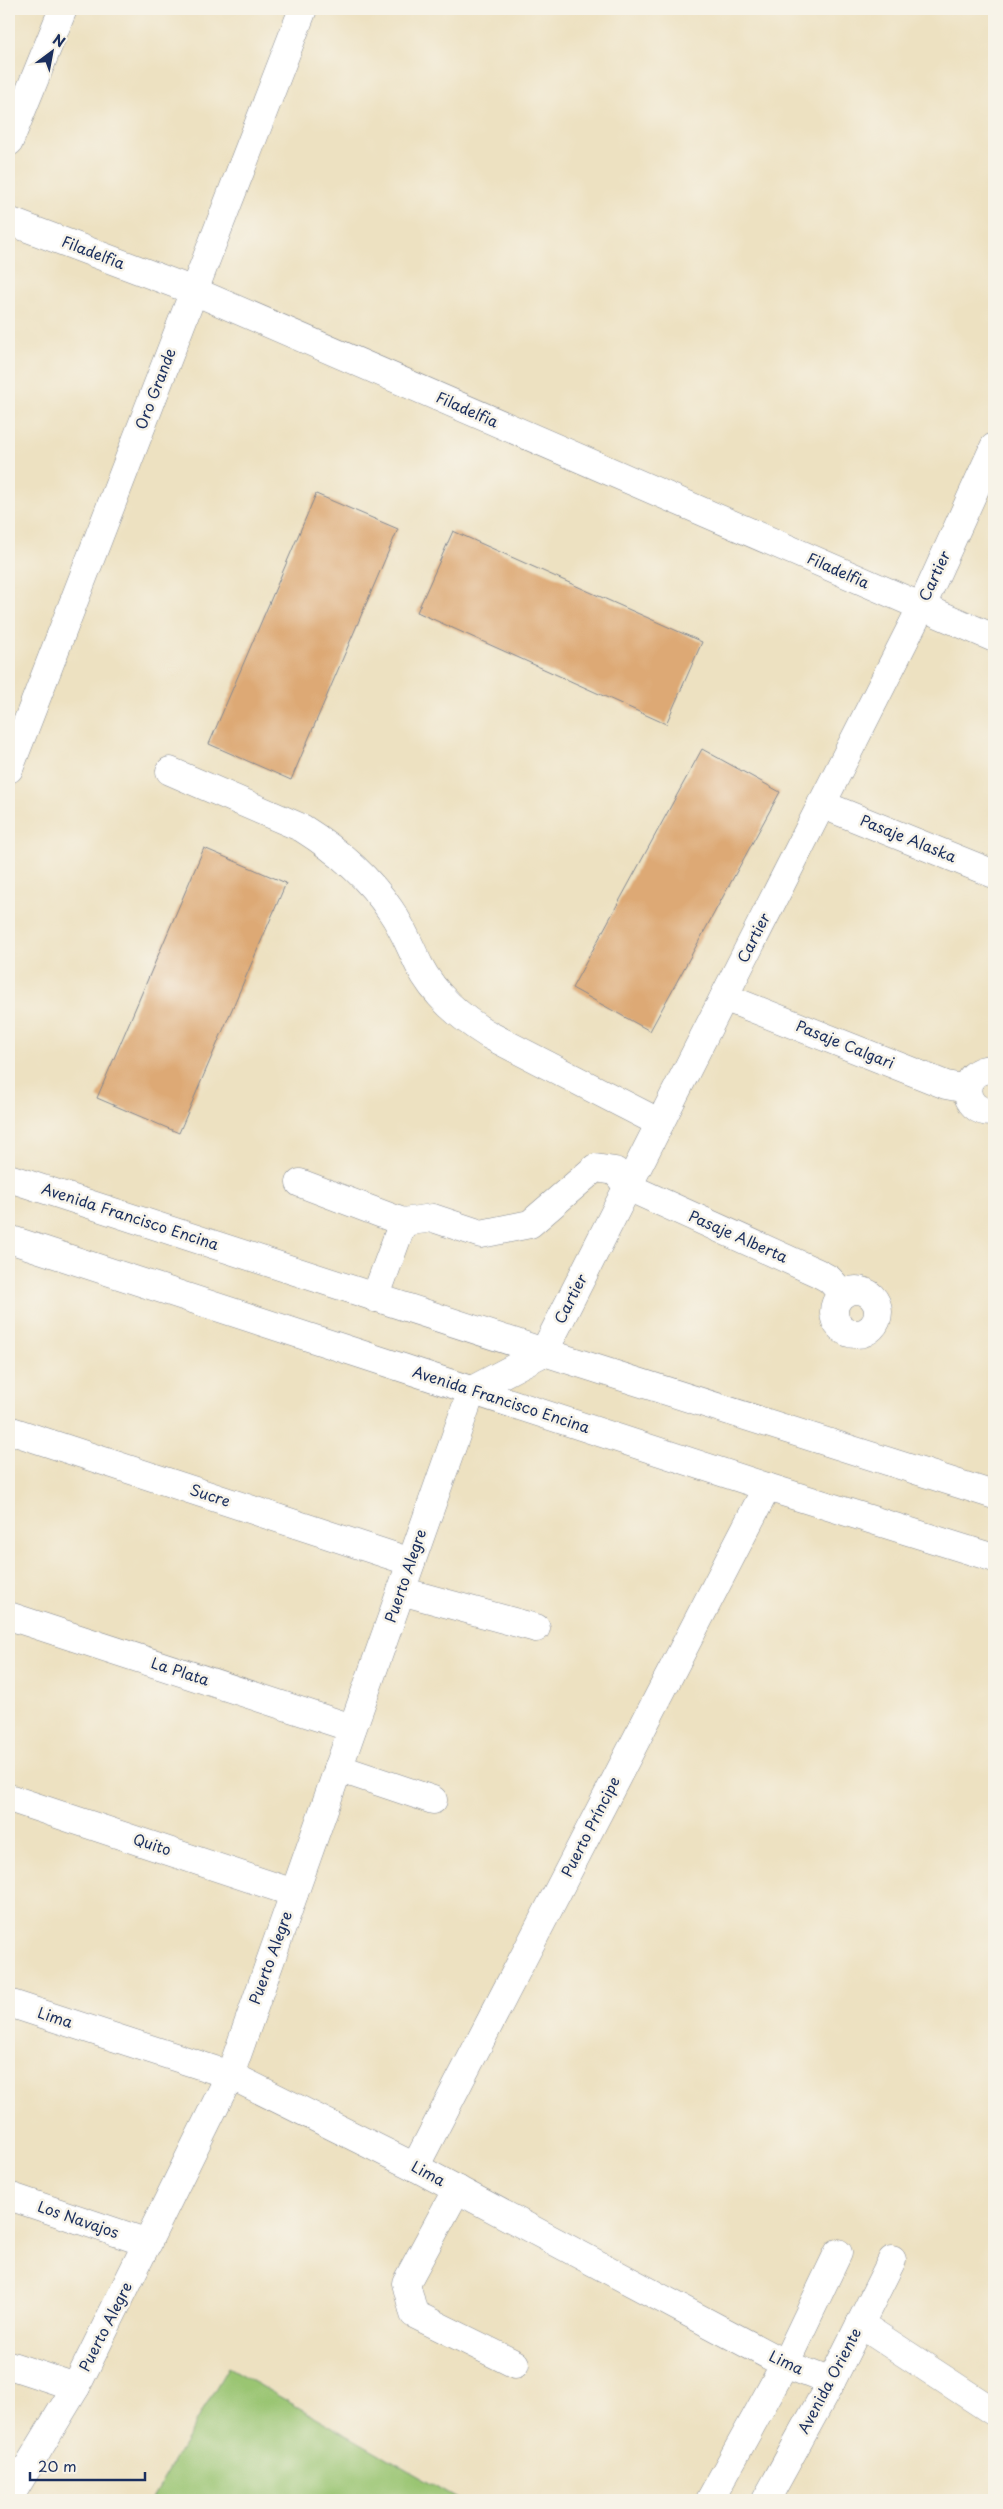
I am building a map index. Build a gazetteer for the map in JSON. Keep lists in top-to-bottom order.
{
  "streets": {
    "street": [
      "Filadelfia",
      "Oro Grande",
      "Cartier",
      "Pasaje Alaska",
      "Pasaje Calgari",
      "Avenida Francisco Encina",
      "Pasaje Alberta",
      "Sucre",
      "Puerto Alegre",
      "La Plata",
      "Puerto Príncipe",
      "Quito",
      "Lima",
      "Los Navajos",
      "Avenida Oriente"
    ]
  },
  "crossings": [
    ["Filadelfia", "Oro Grande"],
    ["Filadelfia", "Cartier"],
    ["Cartier", "Pasaje Alaska"],
    ["Cartier", "Pasaje Calgari"],
    ["Cartier", "Avenida Francisco Encina"],
    ["Cartier", "Pasaje Alberta"],
    ["Avenida Francisco Encina", "Puerto Alegre"],
    ["Avenida Francisco Encina", "Puerto Príncipe"],
    ["Sucre", "Puerto Alegre"],
    ["Puerto Alegre", "La Plata"],
    ["Puerto Alegre", "Quito"],
    ["Puerto Alegre", "Lima"],
    ["Puerto Alegre", "Los Navajos"],
    ["Puerto Príncipe", "Lima"],
    ["Lima", "Avenida Oriente"]
  ],
  "scale_bar": "20 m",
  "north": "top right"
}
